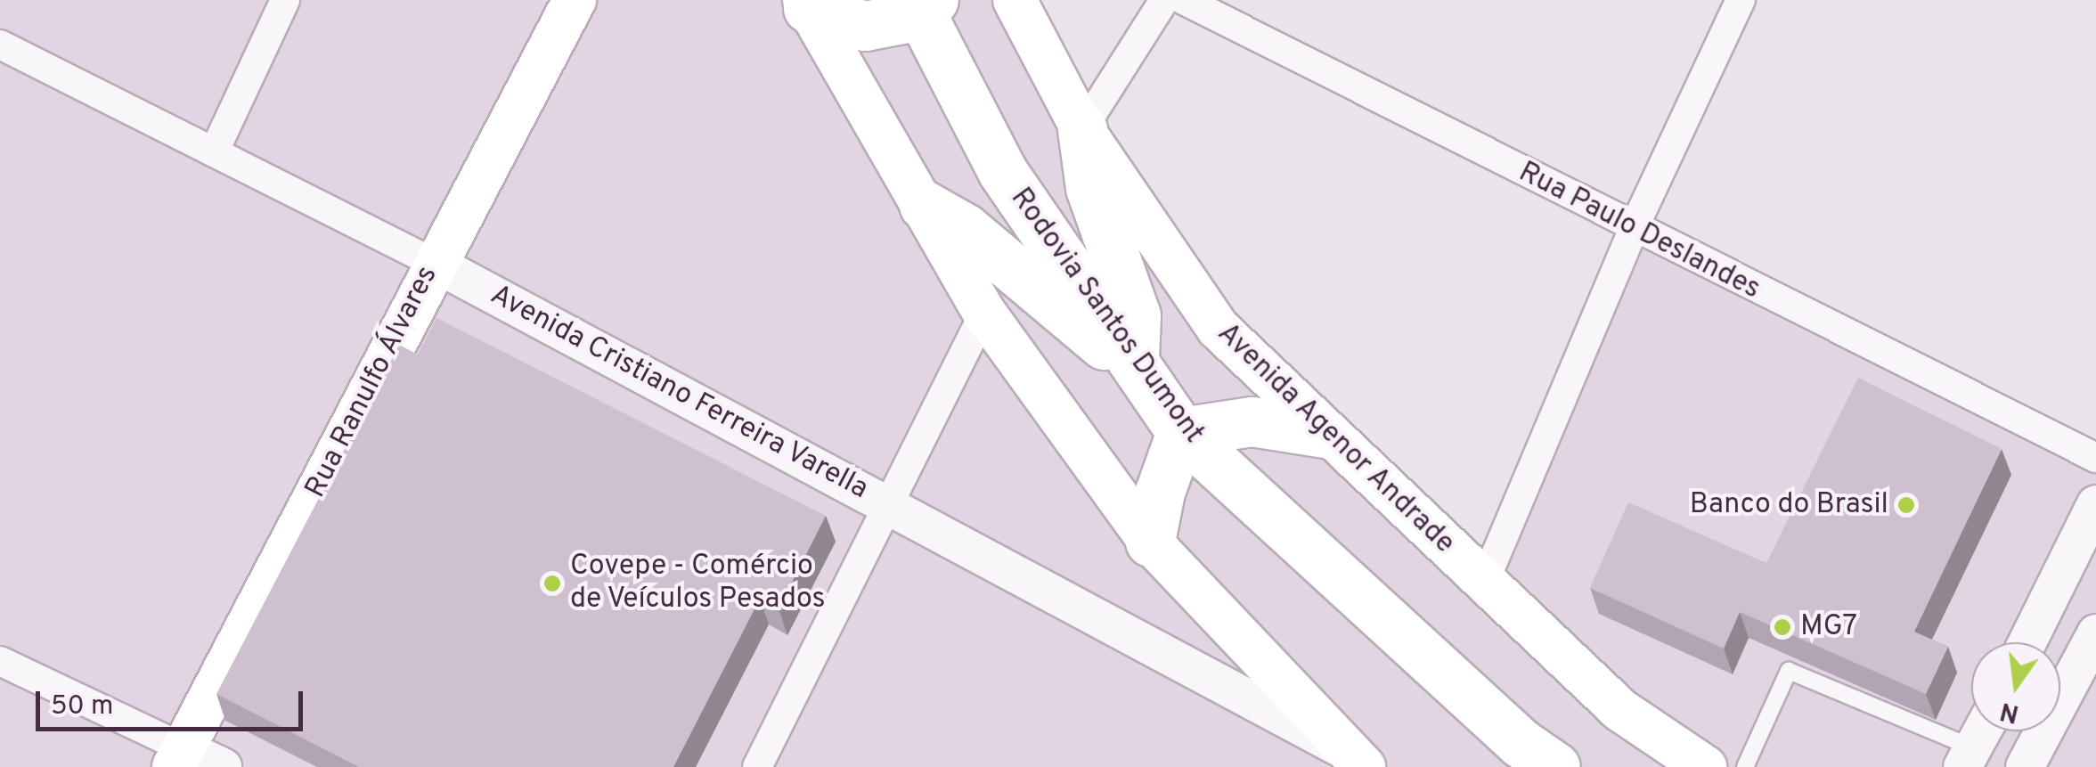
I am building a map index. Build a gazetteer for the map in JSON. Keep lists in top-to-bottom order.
{
  "streets": {
    "highway": ["Rodovia Santos Dumont"],
    "main road": ["Rua Ranulfo Álvares", "Avenida Agenor Andrade"],
    "street": ["Rua Paulo Deslandes", "Avenida Cristiano Ferreira Varella"]
  },
  "crossings": [
    ["Rua Ranulfo Álvares", "Avenida Cristiano Ferreira Varella"]
  ],
  "places": ["Banco do Brasil", "Covepe - Comércio de Veículos Pesados", "MG7"],
  "scale_bar": "50 m",
  "north": "bottom"
}
